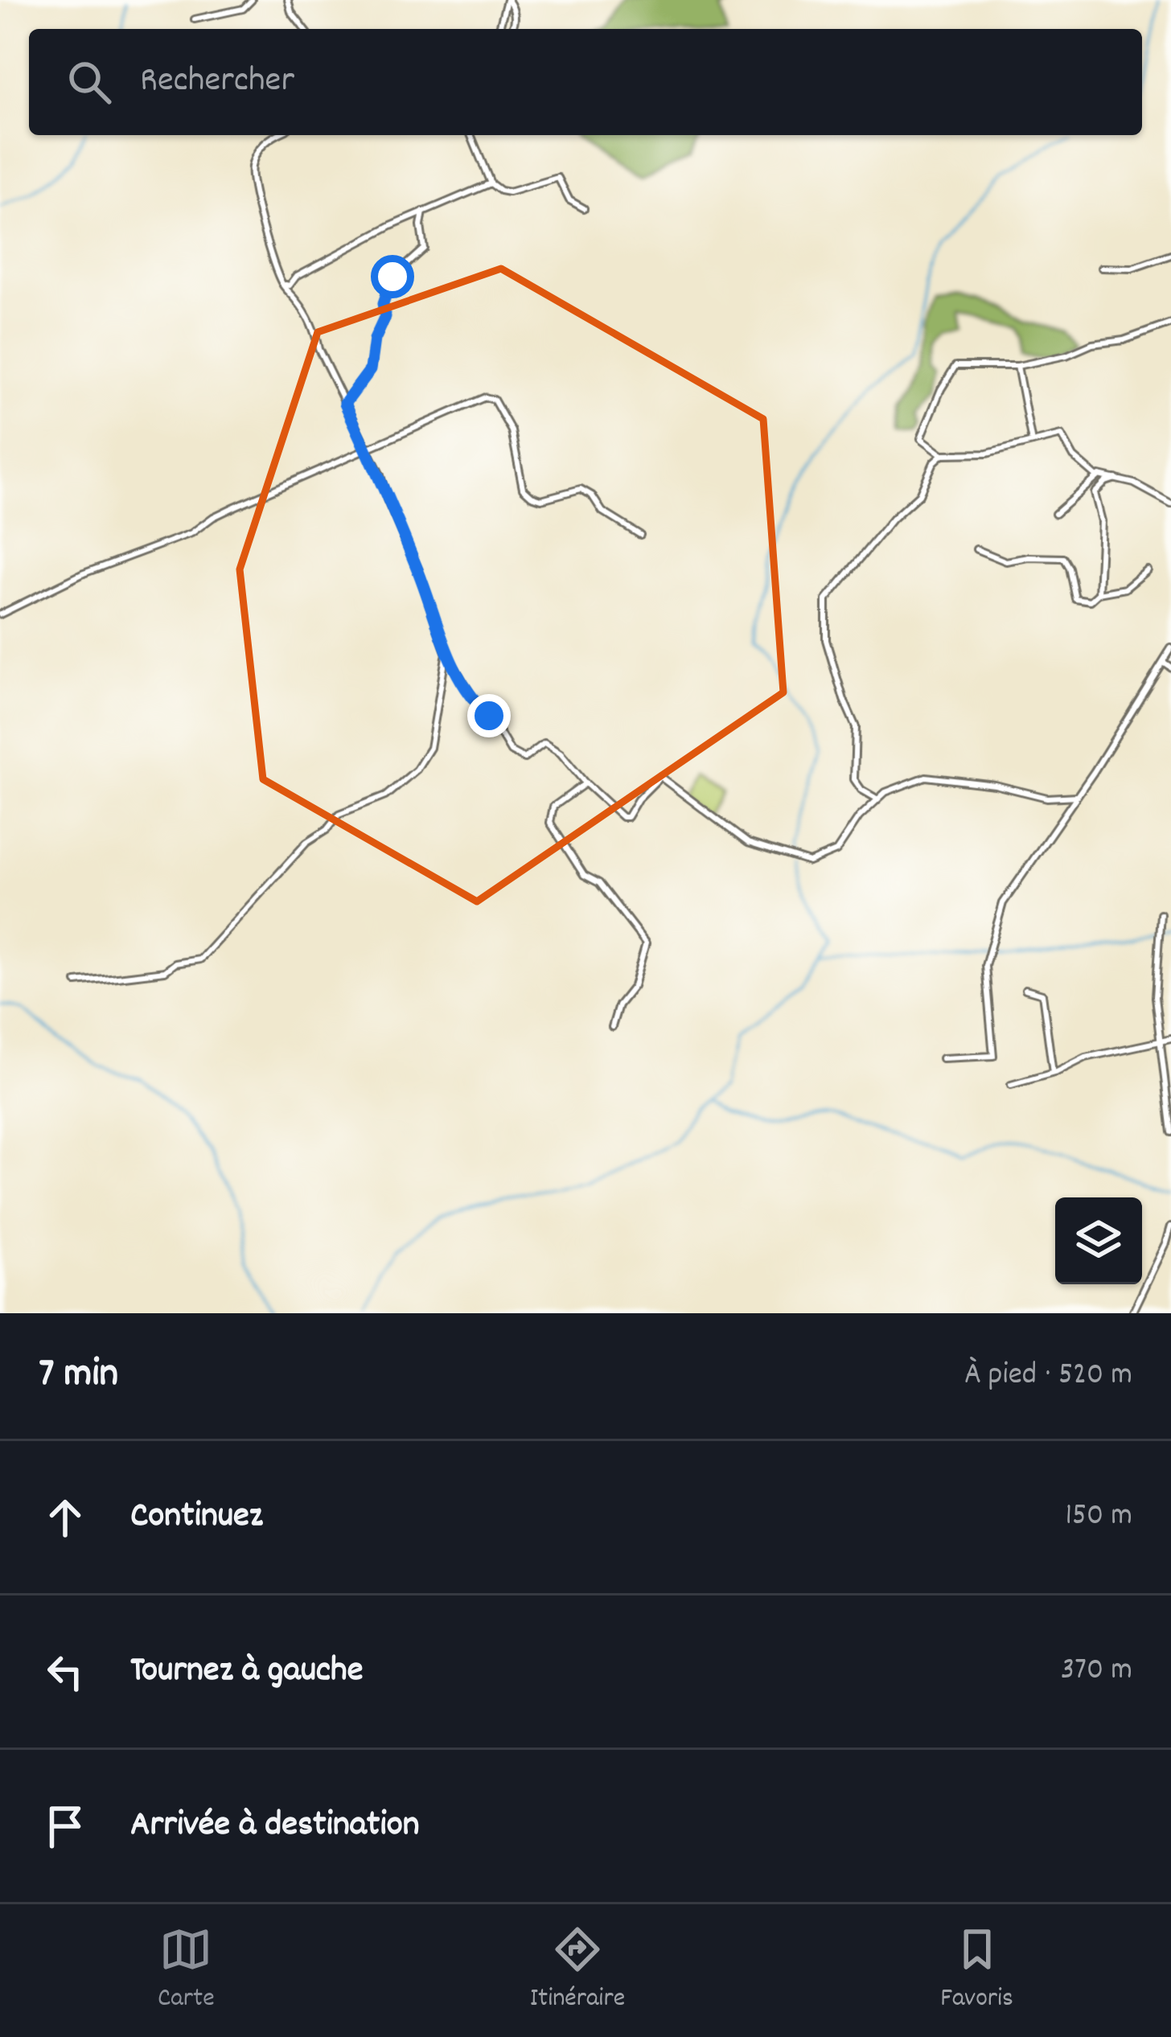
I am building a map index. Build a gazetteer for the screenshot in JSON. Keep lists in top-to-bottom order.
{
  "page": {
    "search": "Rechercher",
    "heading": ["7 min", "À pied · 520 m"],
    "list": [
      ["Continuez", "150 m"],
      ["Tournez à gauche", "370 m"],
      "Arrivée à destination"
    ],
    "nav": ["Carte", "Itinéraire", "Favoris"]
  }
}
